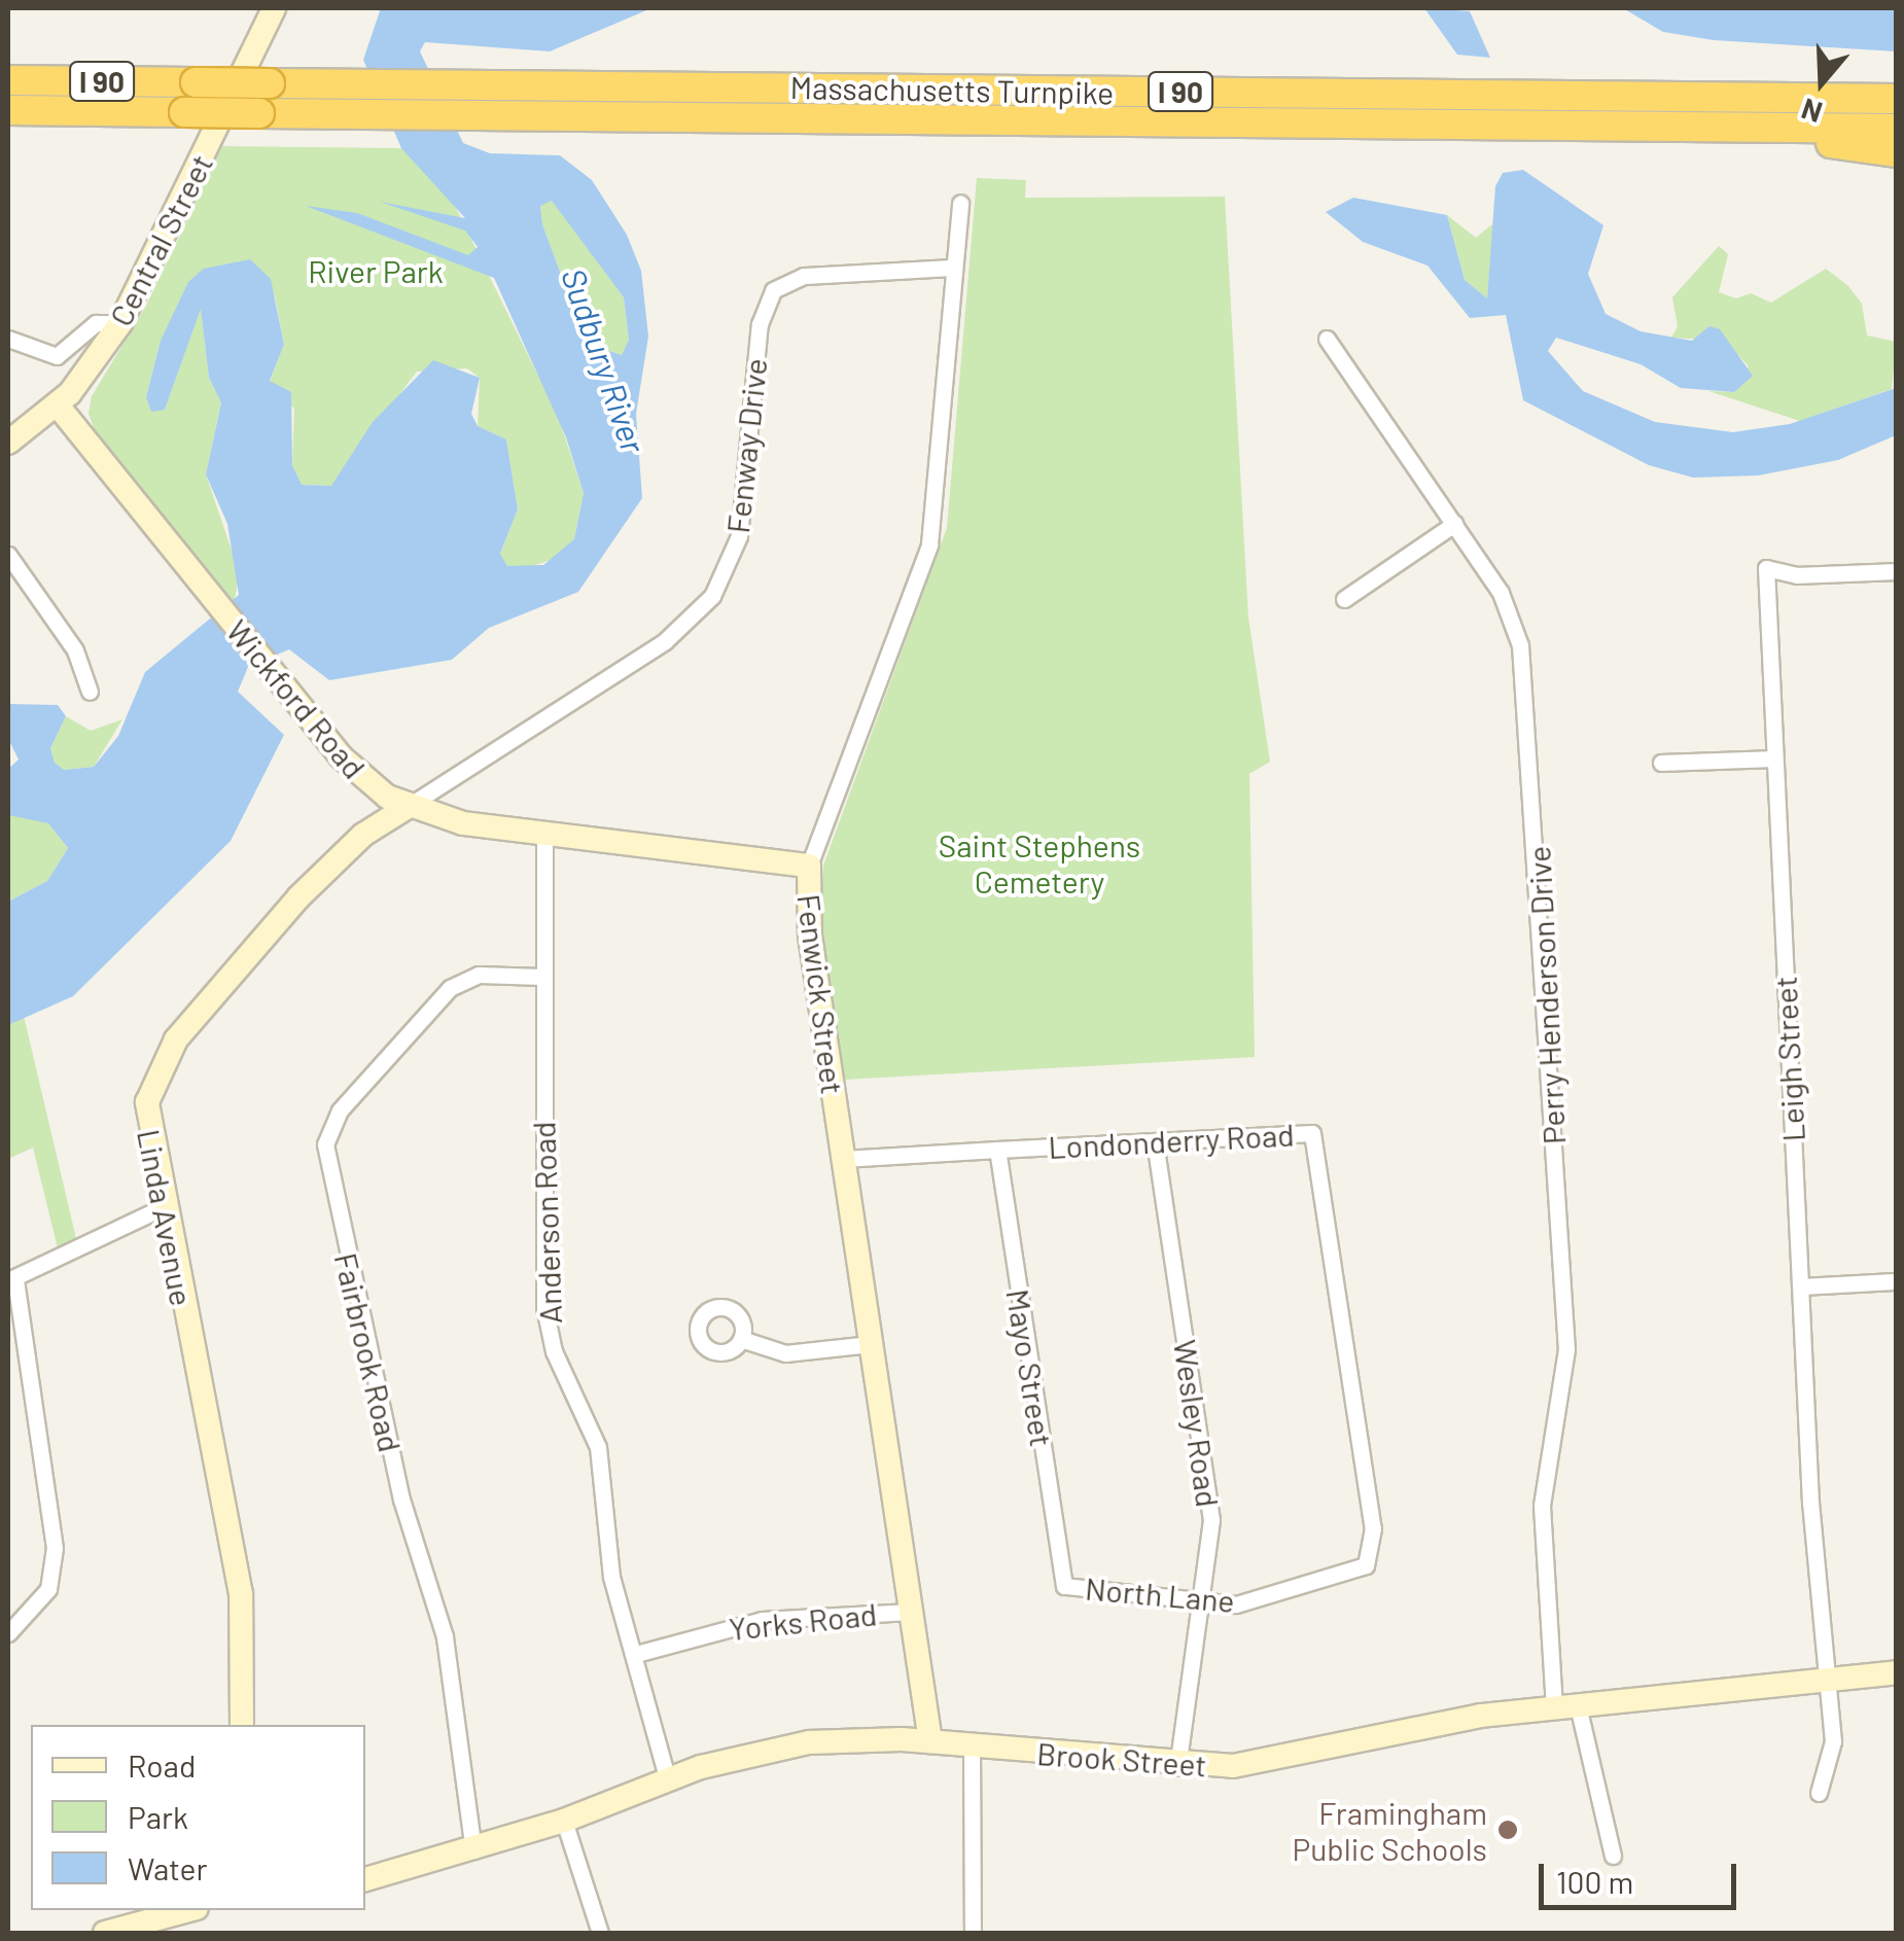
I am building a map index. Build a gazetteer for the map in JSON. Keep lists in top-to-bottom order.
{
  "streets": {
    "highway": ["I 90", "Massachusetts Turnpike"],
    "street": [
      "Central Street",
      "Fenway Drive",
      "Wickford Road",
      "Fenwick Street",
      "Perry Henderson Drive",
      "Leigh Street",
      "Londonderry Road",
      "Linda Avenue",
      "Anderson Road",
      "Fairbrook Road",
      "Mayo Street",
      "Wesley Road",
      "North Lane",
      "Yorks Road",
      "Brook Street"
    ]
  },
  "crossings": [
    ["Central Street", "Wickford Road"],
    ["Fenway Drive", "Wickford Road"],
    ["Fenway Drive", "Fenwick Street"],
    ["Fenway Drive", "Linda Avenue"],
    ["Wickford Road", "Fenwick Street"],
    ["Wickford Road", "Linda Avenue"],
    ["Wickford Road", "Anderson Road"],
    ["Fenwick Street", "Londonderry Road"],
    ["Fenwick Street", "Yorks Road"],
    ["Fenwick Street", "Brook Street"],
    ["Perry Henderson Drive", "Brook Street"],
    ["Leigh Street", "Brook Street"],
    ["Londonderry Road", "Mayo Street"],
    ["Londonderry Road", "Wesley Road"],
    ["Londonderry Road", "North Lane"],
    ["Anderson Road", "Fairbrook Road"],
    ["Anderson Road", "Yorks Road"],
    ["Anderson Road", "Brook Street"],
    ["Fairbrook Road", "Brook Street"],
    ["Mayo Street", "North Lane"],
    ["Wesley Road", "North Lane"],
    ["Wesley Road", "Brook Street"]
  ],
  "water": ["Sudbury River"],
  "parks": ["River Park", "Saint Stephens Cemetery"],
  "places": ["Framingham Public Schools"],
  "legend": ["Road", "Park", "Water"],
  "scale_bar": "100 m",
  "north": "bottom"
}
